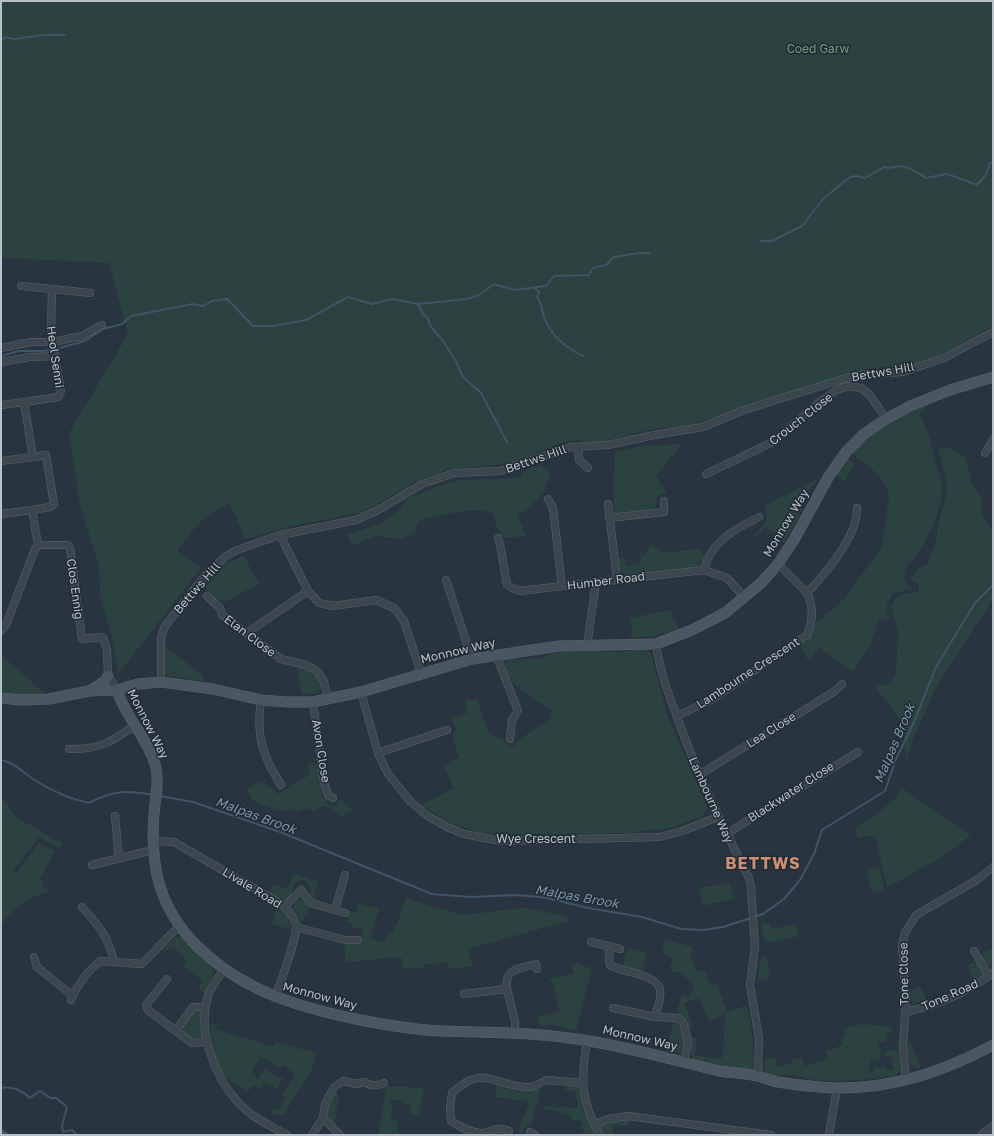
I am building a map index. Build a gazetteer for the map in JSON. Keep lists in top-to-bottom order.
{
  "streets": {
    "street": [
      "Heol Senni",
      "Bettws Hill",
      "Crouch Close",
      "Monnow Way",
      "Humber Road",
      "Clos Ennig",
      "Elan Close",
      "Lambourne Crescent",
      "Lea Close",
      "Avon Close",
      "Blackwater Close",
      "Lambourne Way",
      "Wye Crescent",
      "Livale Road",
      "Tone Close",
      "Tone Road"
    ]
  },
  "crossings": [
    ["Bettws Hill", "Monnow Way"],
    ["Crouch Close", "Monnow Way"],
    ["Monnow Way", "Humber Road"],
    ["Monnow Way", "Elan Close"],
    ["Monnow Way", "Avon Close"],
    ["Monnow Way", "Lambourne Way"],
    ["Monnow Way", "Wye Crescent"],
    ["Monnow Way", "Livale Road"],
    ["Monnow Way", "Tone Close"],
    ["Lambourne Crescent", "Lambourne Way"],
    ["Lea Close", "Lambourne Way"],
    ["Blackwater Close", "Lambourne Way"],
    ["Lambourne Way", "Wye Crescent"],
    ["Tone Close", "Tone Road"]
  ],
  "districts": ["BETTWS"],
  "water": ["Malpas Brook"],
  "parks": ["Coed Garw"]
}
